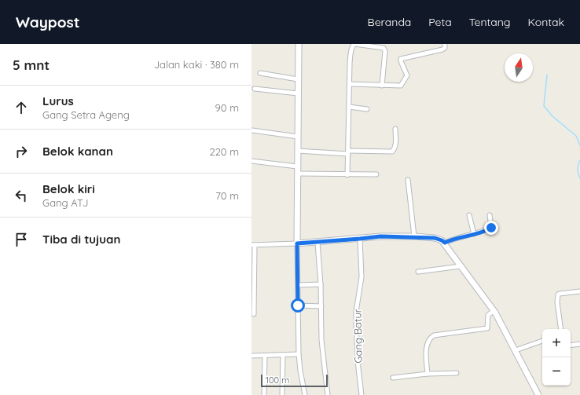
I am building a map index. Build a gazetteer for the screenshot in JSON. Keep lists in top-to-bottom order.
{
  "streets": {
    "street": ["Gang Batur"]
  },
  "scale_bar": "100 m",
  "north": "top",
  "page": {
    "header": "Waypost",
    "nav": [
      "Beranda",
      "Peta",
      "Tentang",
      "Kontak"
    ],
    "heading": ["5 mnt", "Jalan kaki · 380 m"],
    "list": [
      ["Lurus", "Gang Setra Ageng", "90 m"],
      ["Belok kanan", "220 m"],
      ["Belok kiri", "Gang ATJ", "70 m"],
      "Tiba di tujuan"
    ],
    "map_buttons": ["+", "−"],
    "scale": "100 m"
  }
}
